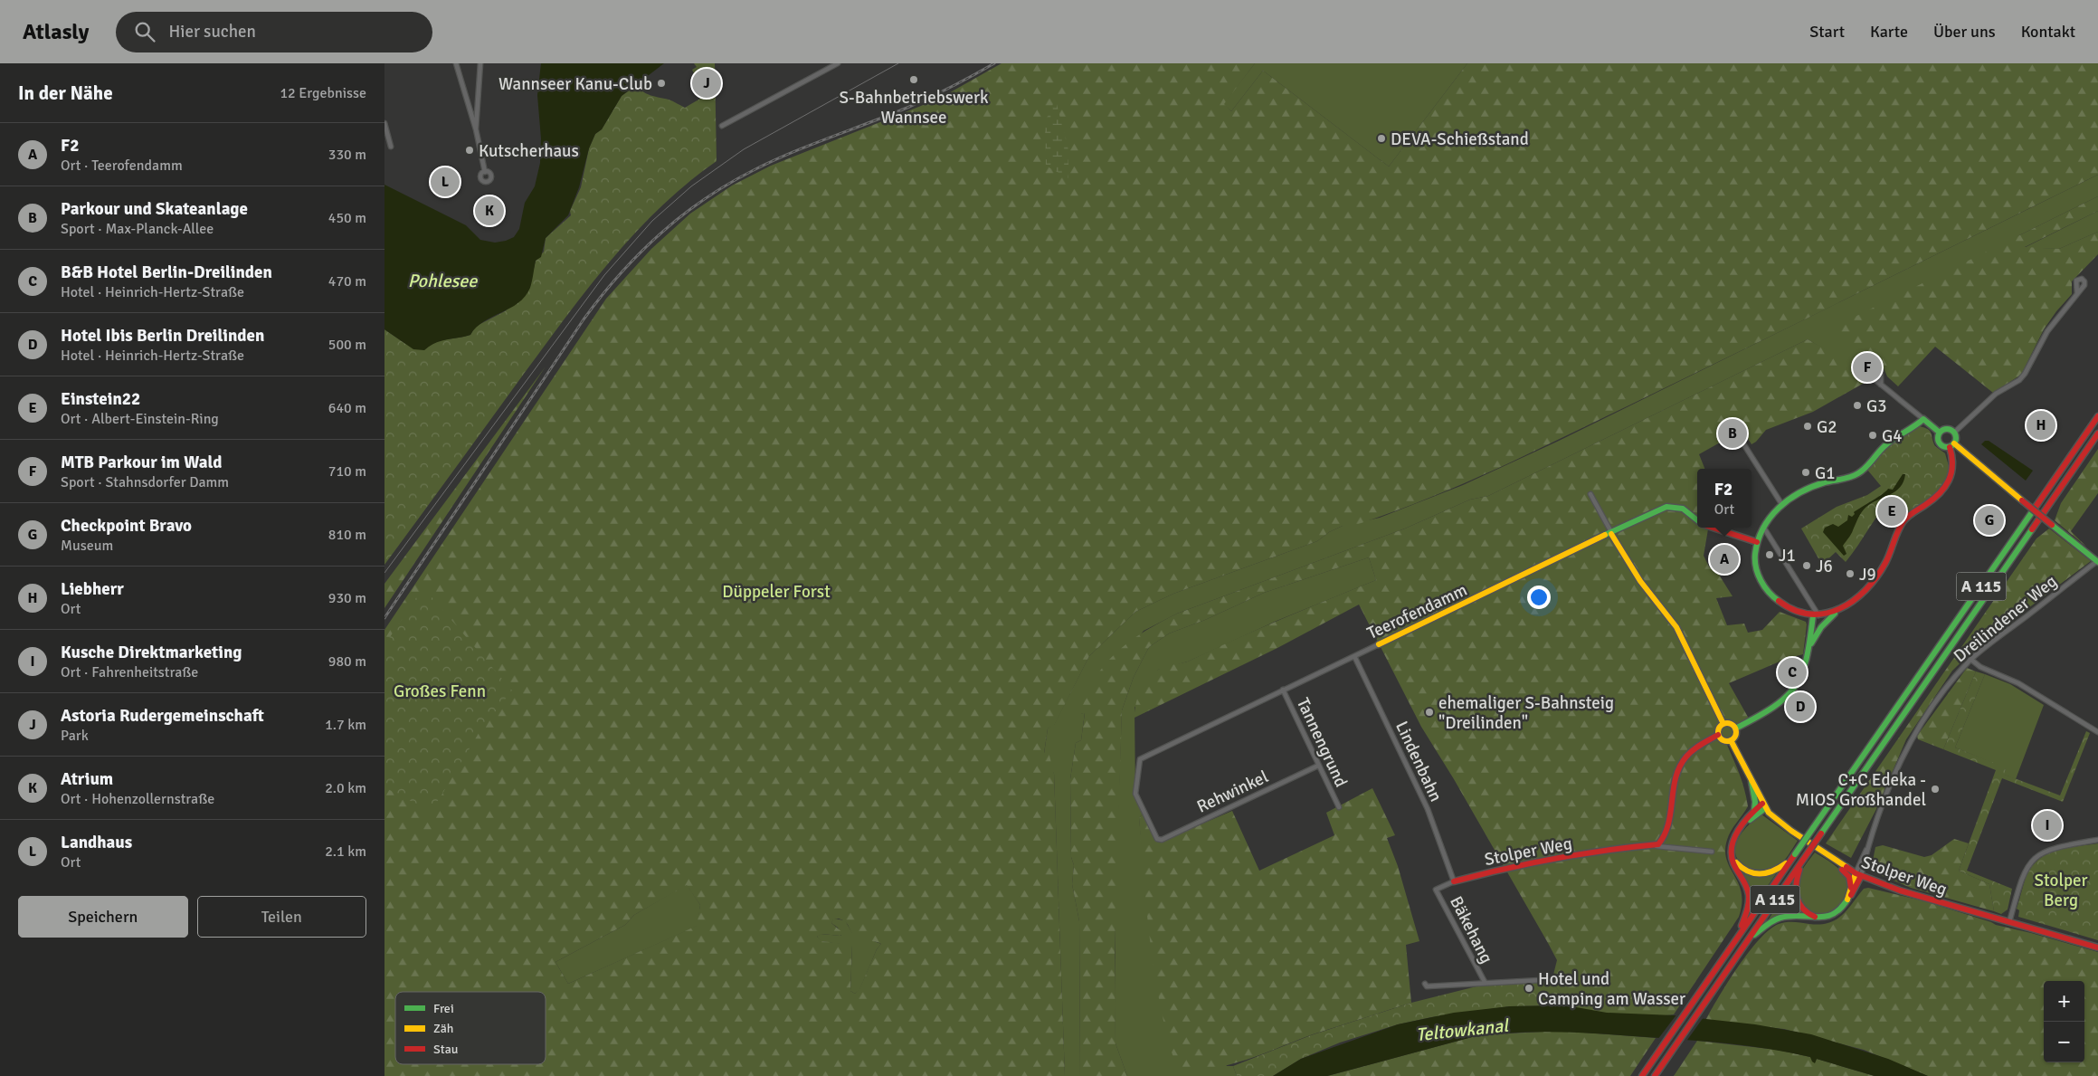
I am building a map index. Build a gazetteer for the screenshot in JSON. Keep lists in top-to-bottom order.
{
  "streets": {
    "main road": ["A 115", "Teerofendamm", "Stolper Weg"],
    "street": [
      "Dreilindener Weg",
      "Tannengrund",
      "Lindenbahn",
      "Rehwinkel",
      "Bäkehang"
    ]
  },
  "crossings": [
    ["Teerofendamm", "Tannengrund"],
    ["Teerofendamm", "Lindenbahn"],
    ["Teerofendamm", "Rehwinkel"],
    ["Dreilindener Weg", "Stolper Weg"],
    ["Tannengrund", "Rehwinkel"],
    ["Lindenbahn", "Stolper Weg"],
    ["Stolper Weg", "Bäkehang"]
  ],
  "water": ["Pohlesee", "Teltowkanal"],
  "parks": ["Düppeler Forst", "Großes Fenn", "Stolper Berg"],
  "places": [
    "S-Bahnbetriebswerk Wannsee",
    "Wannseer Kanu-Club",
    "DEVA-Schießstand",
    "Kutscherhaus",
    "G3",
    "G2",
    "G4",
    "G1",
    "J1",
    "J6",
    "J9",
    "ehemaliger S-Bahnsteig \"Dreilinden\"",
    "C+C Edeka - MIOS Großhandel",
    "Hotel und Camping am Wasser"
  ],
  "legend": ["Frei", "Zäh", "Stau"],
  "page": {
    "header": "Atlasly",
    "search": "Hier suchen",
    "nav": [
      "Start",
      "Karte",
      "Über uns",
      "Kontakt"
    ],
    "heading": ["In der Nähe", "12 Ergebnisse"],
    "pins": [
      "J",
      "L",
      "K",
      "F",
      "H",
      "B",
      "E",
      "G",
      "A",
      "C",
      "D",
      "I"
    ],
    "list": [
      {
        "mark": "A",
        "name": "F2",
        "note": "Ort · Teerofendamm",
        "value": "330 m"
      },
      {
        "mark": "B",
        "name": "Parkour und Skateanlage",
        "note": "Sport · Max-Planck-Allee",
        "value": "450 m"
      },
      {
        "mark": "C",
        "name": "B&B Hotel Berlin-Dreilinden",
        "note": "Hotel · Heinrich-Hertz-Straße",
        "value": "470 m"
      },
      {
        "mark": "D",
        "name": "Hotel Ibis Berlin Dreilinden",
        "note": "Hotel · Heinrich-Hertz-Straße",
        "value": "500 m"
      },
      {
        "mark": "E",
        "name": "Einstein22",
        "note": "Ort · Albert-Einstein-Ring",
        "value": "640 m"
      },
      {
        "mark": "F",
        "name": "MTB Parkour im Wald",
        "note": "Sport · Stahnsdorfer Damm",
        "value": "710 m"
      },
      {
        "mark": "G",
        "name": "Checkpoint Bravo",
        "note": "Museum",
        "value": "810 m"
      },
      {
        "mark": "H",
        "name": "Liebherr",
        "note": "Ort",
        "value": "930 m"
      },
      {
        "mark": "I",
        "name": "Kusche Direktmarketing",
        "note": "Ort · Fahrenheitstraße",
        "value": "980 m"
      },
      {
        "mark": "J",
        "name": "Astoria Rudergemeinschaft",
        "note": "Park",
        "value": "1.7 km"
      },
      {
        "mark": "K",
        "name": "Atrium",
        "note": "Ort · Hohenzollernstraße",
        "value": "2.0 km"
      },
      {
        "mark": "L",
        "name": "Landhaus",
        "note": "Ort",
        "value": "2.1 km"
      }
    ],
    "popup": ["F2", "Ort"],
    "buttons": ["Speichern", "Teilen"],
    "map_buttons": ["+", "−"]
  }
}
